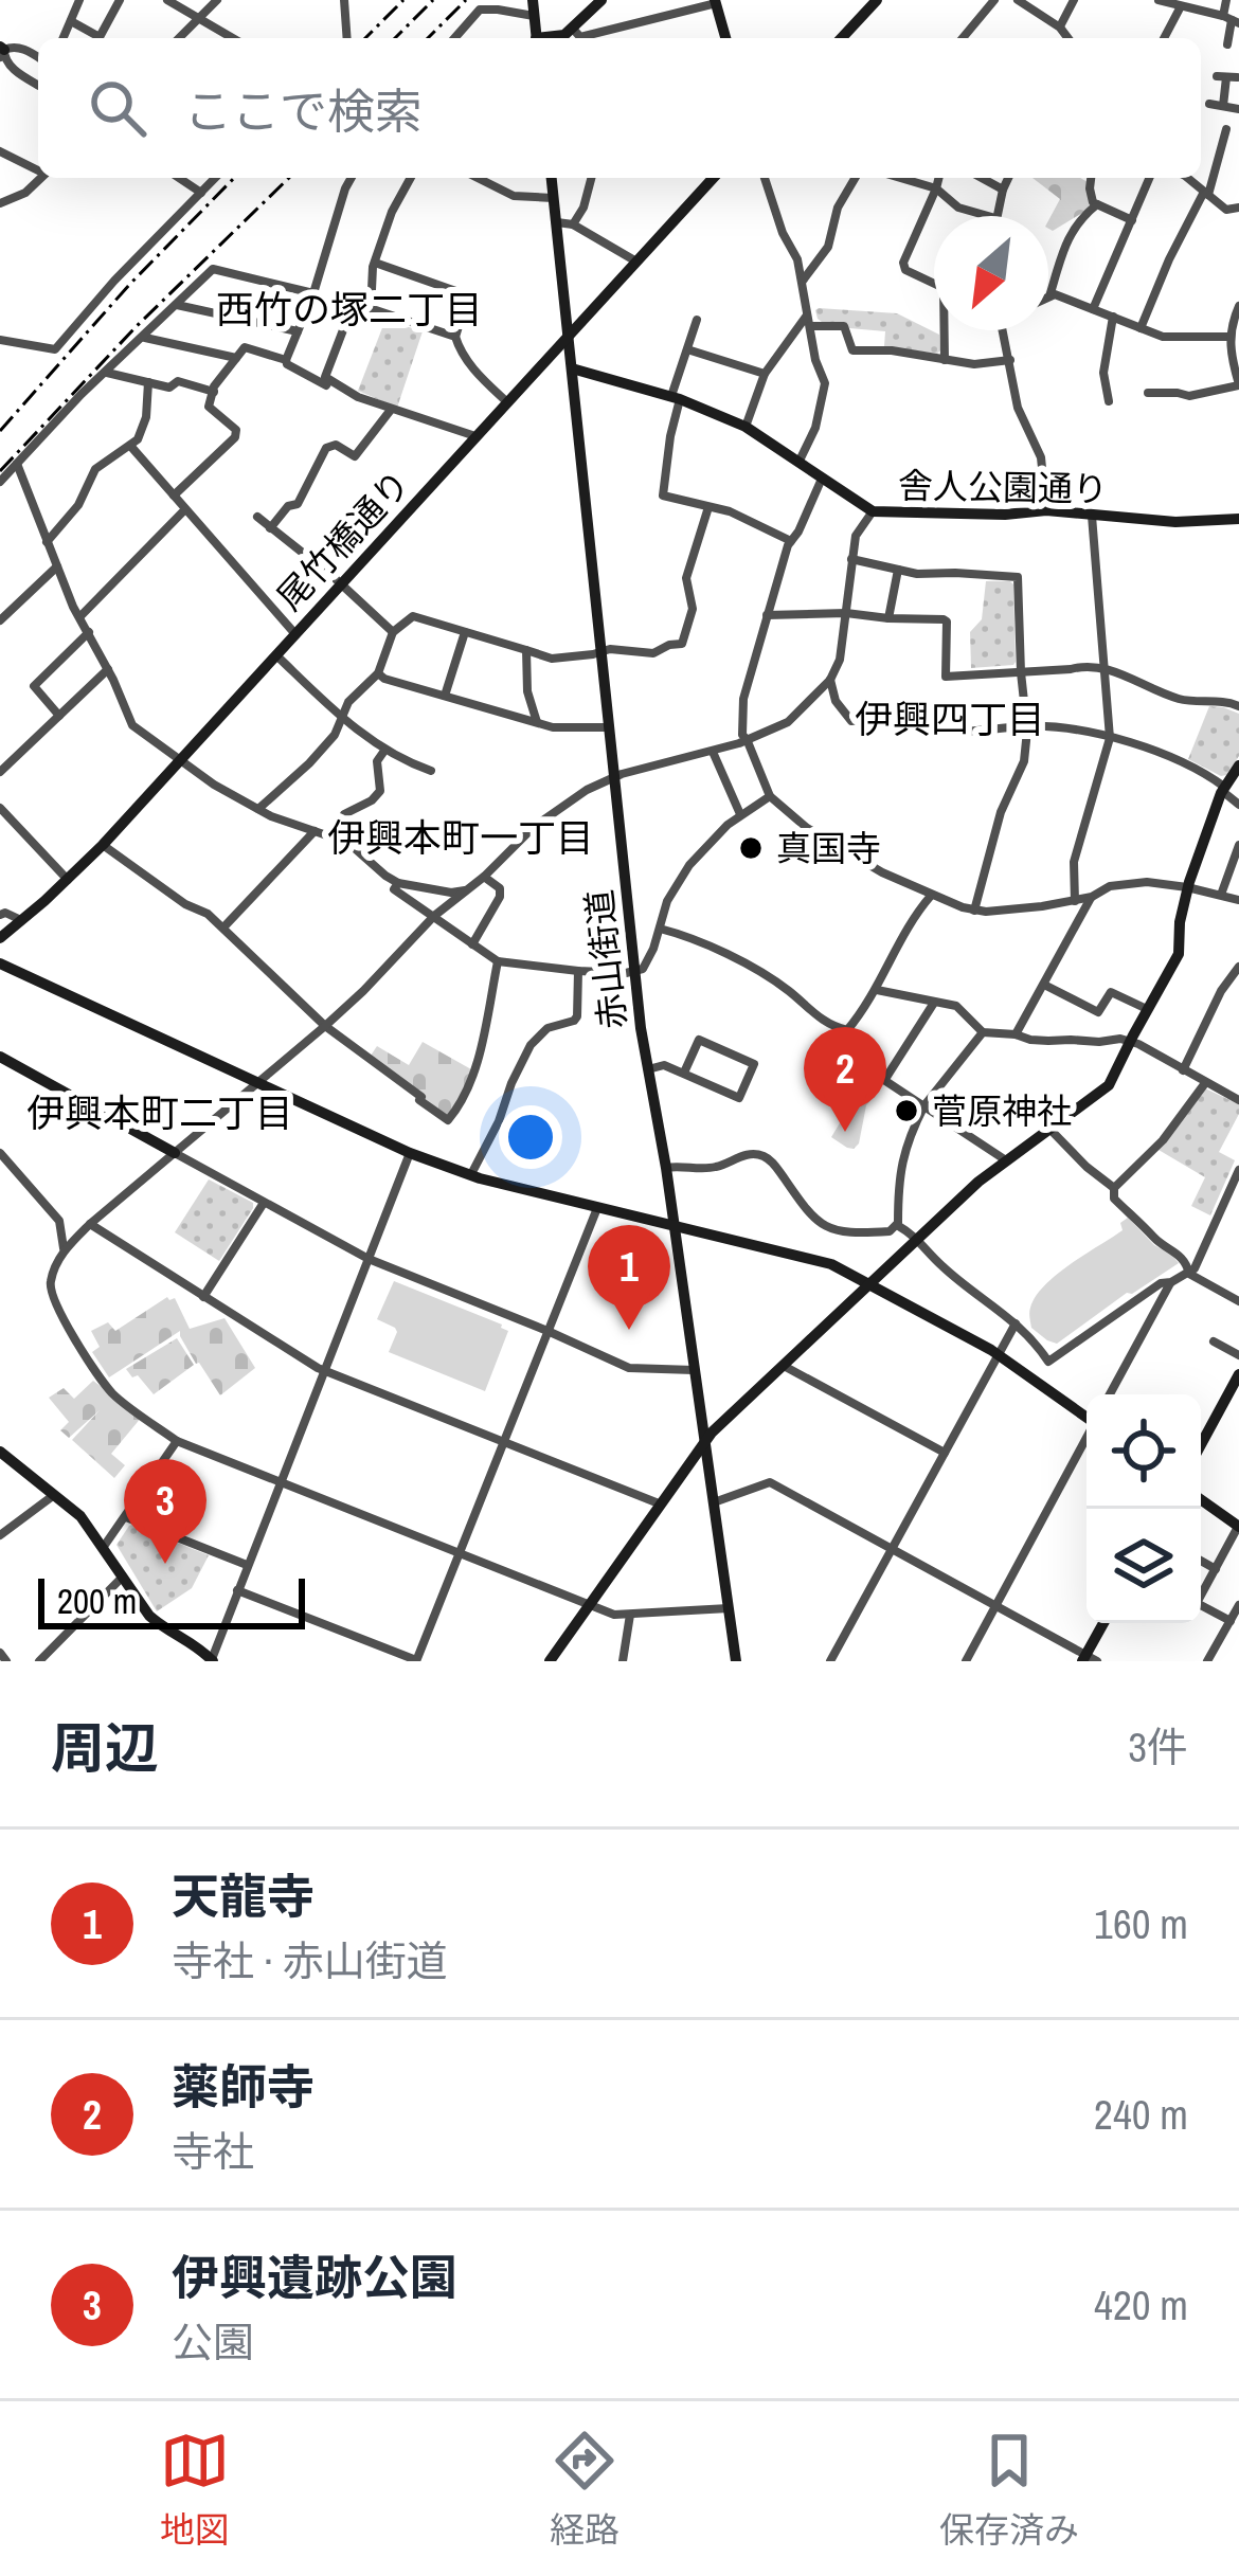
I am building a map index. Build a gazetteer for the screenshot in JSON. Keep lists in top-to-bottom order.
{
  "streets": {
    "street": ["舎人公園通り", "尾竹橋通り", "赤山街道"]
  },
  "crossings": [
    ["舎人公園通り", "赤山街道"],
    ["尾竹橋通り", "赤山街道"]
  ],
  "districts": [
    "西竹の塚二丁目",
    "伊興四丁目",
    "伊興本町一丁目",
    "伊興本町二丁目"
  ],
  "places": ["真国寺", "菅原神社"],
  "scale_bar": "200 m",
  "north": "bottom left",
  "page": {
    "search": "ここで検索",
    "pins": ["2", "1", "3"],
    "scale": "200 m",
    "heading": ["周辺", "3件"],
    "list": [
      {
        "mark": "1",
        "name": "天龍寺",
        "note": "寺社 · 赤山街道",
        "value": "160 m"
      },
      {
        "mark": "2",
        "name": "薬師寺",
        "note": "寺社",
        "value": "240 m"
      },
      {
        "mark": "3",
        "name": "伊興遺跡公園",
        "note": "公園",
        "value": "420 m"
      }
    ],
    "nav": ["地図", "経路", "保存済み"]
  }
}
